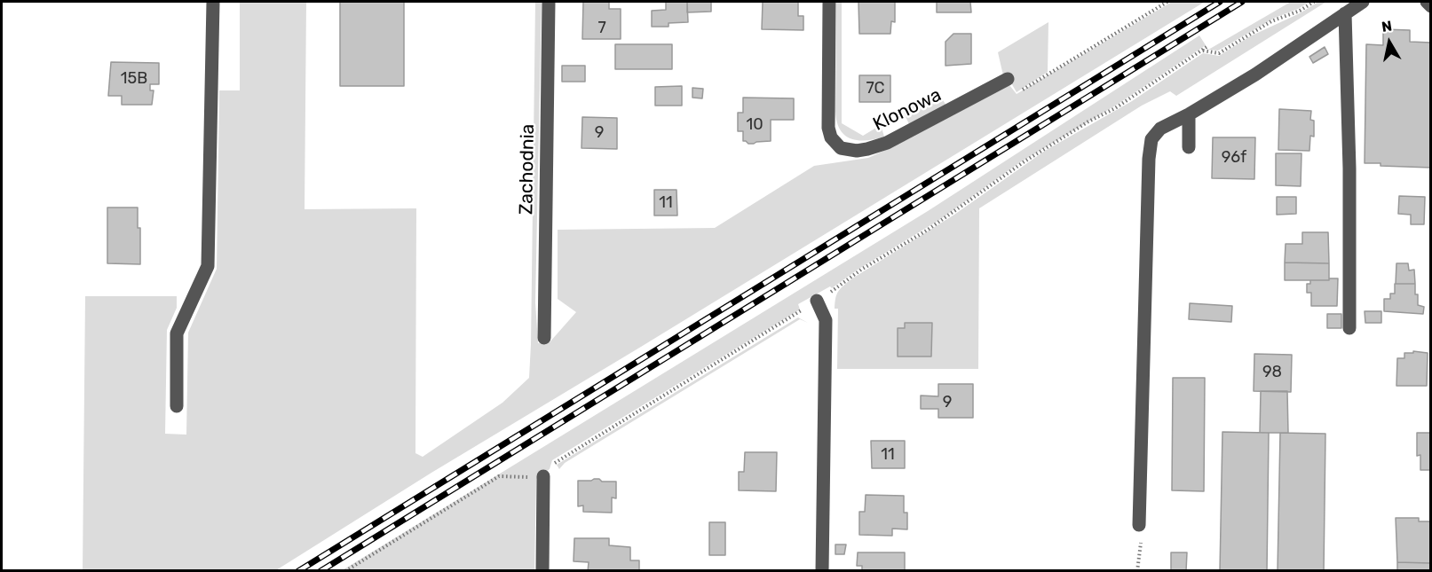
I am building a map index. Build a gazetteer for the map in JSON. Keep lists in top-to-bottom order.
{
  "streets": {
    "street": ["Klonowa", "Zachodnia"]
  },
  "house_numbers": [
    "7",
    "15B",
    "7C",
    "10",
    "9",
    "96f",
    "11",
    "98",
    "9",
    "11"
  ],
  "north": "top"
}
